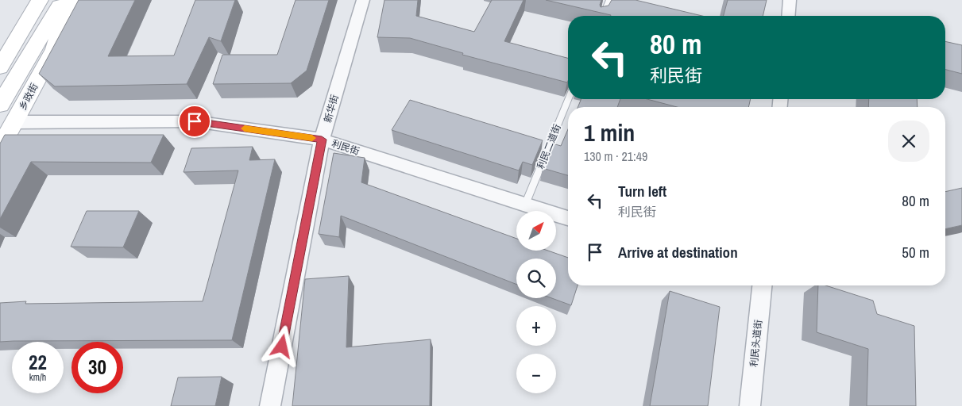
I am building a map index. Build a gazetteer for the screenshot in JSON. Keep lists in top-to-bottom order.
{
  "streets": {
    "main road": ["乡政街"],
    "street": ["新华街", "利民街", "利民头道街"],
    "lane": ["利民二道街"]
  },
  "crossings": [
    ["乡政街", "利民街"],
    ["新华街", "利民街"],
    ["利民二道街", "利民街"]
  ],
  "north": "top right",
  "page": {
    "turn": ["80 m", "利民街"],
    "heading": ["1 min", "130 m · 21:49"],
    "list": [
      {
        "name": "Turn left",
        "note": "利民街",
        "value": "80 m"
      },
      {
        "name": "Arrive at destination",
        "value": "50 m"
      }
    ],
    "map_buttons": ["+", "−"],
    "speed": "22 km/h",
    "limit": "30"
  }
}
